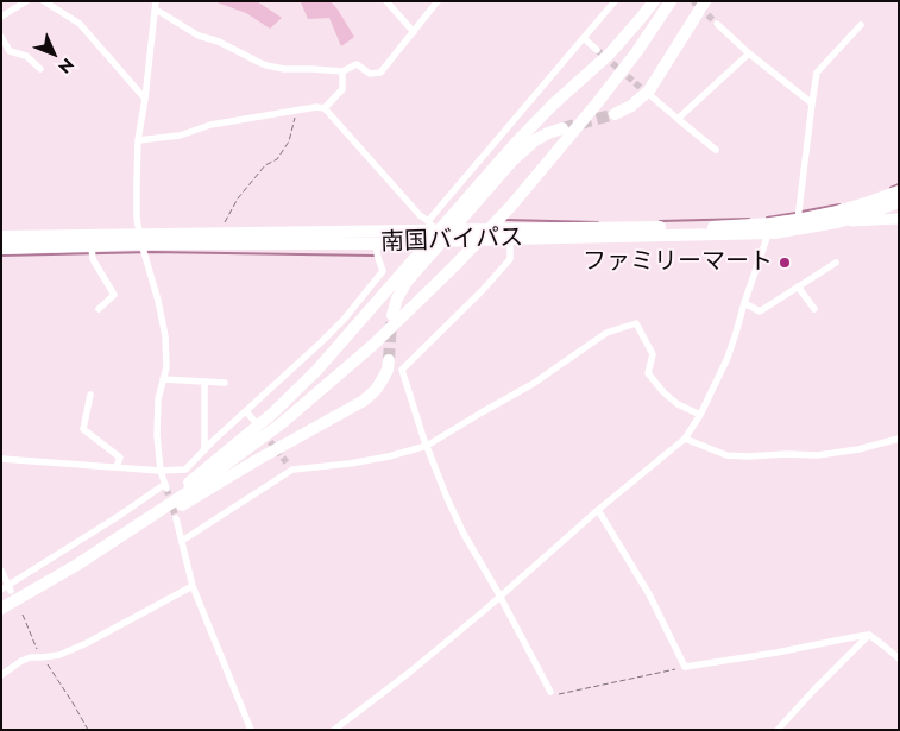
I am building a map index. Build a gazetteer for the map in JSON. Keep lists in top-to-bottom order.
{
  "streets": {
    "highway": ["南国バイパス"]
  },
  "places": ["ファミリーマート"],
  "north": "bottom right"
}
